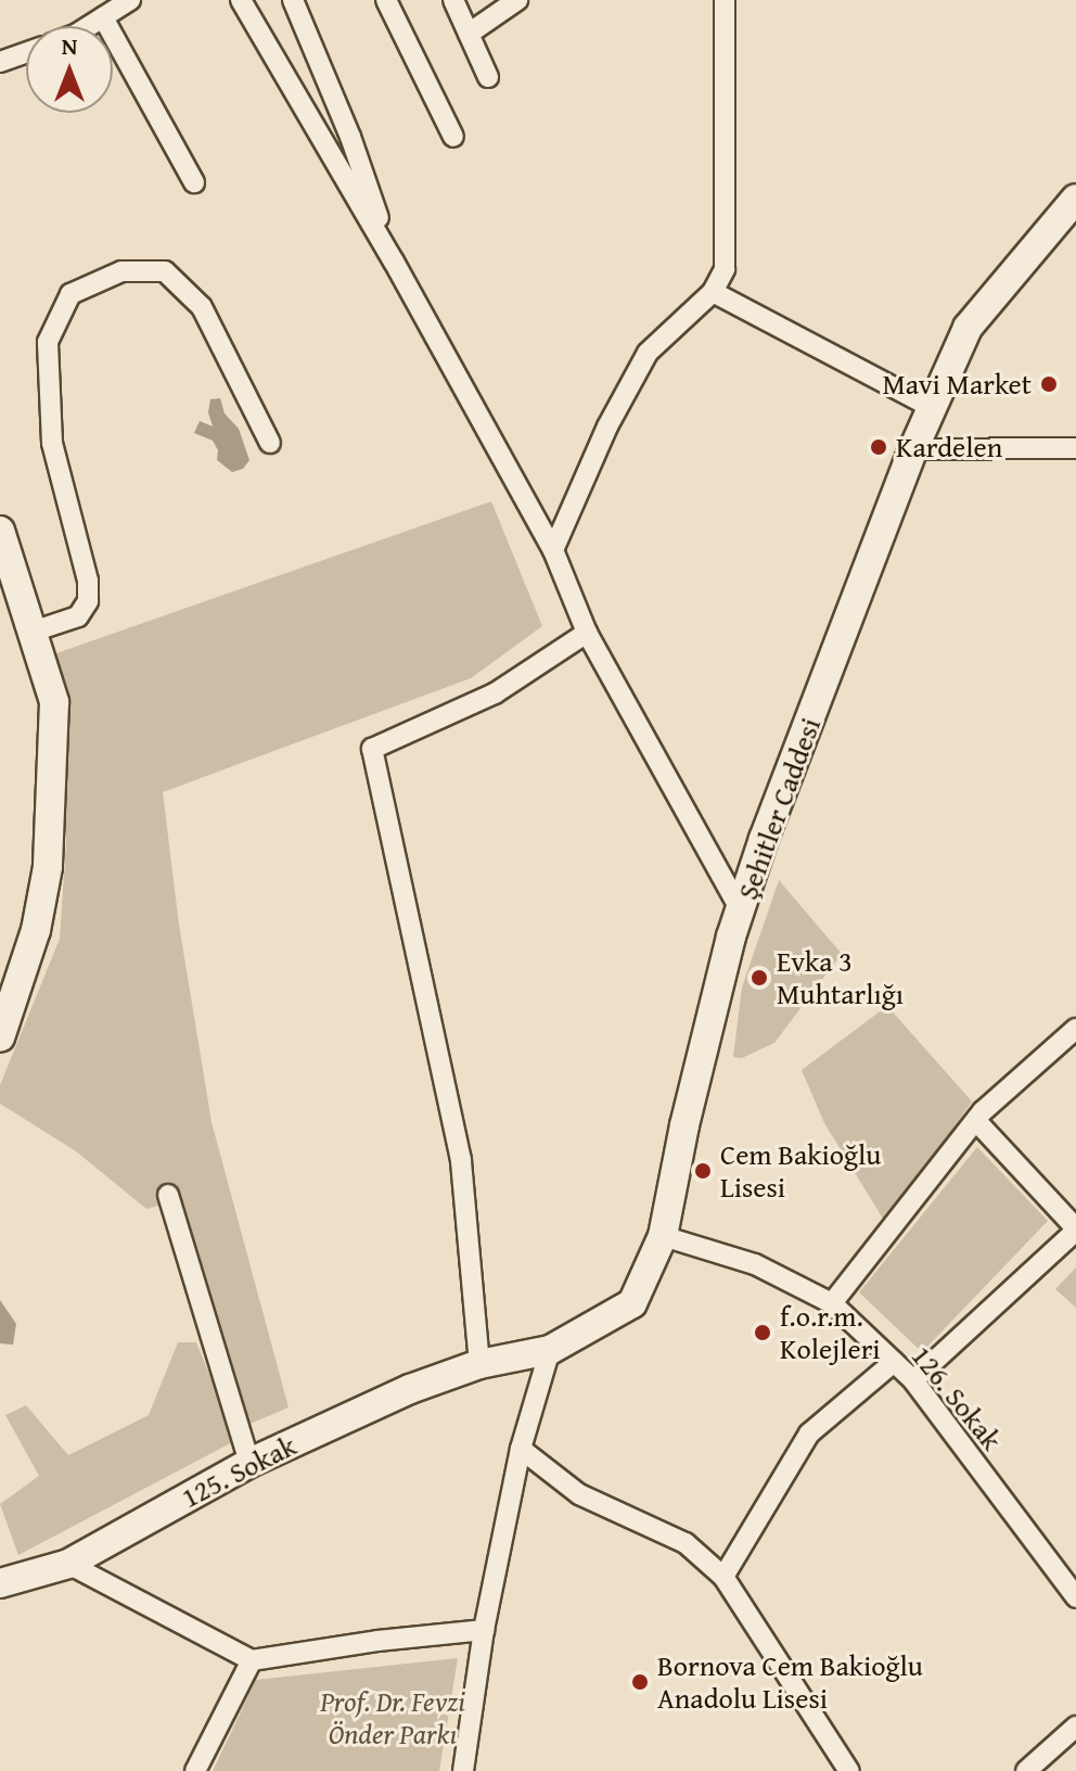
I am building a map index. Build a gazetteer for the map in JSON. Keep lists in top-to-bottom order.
{
  "streets": {
    "street": ["Şehitler Caddesi", "126. Sokak", "125. Sokak"]
  },
  "crossings": [
    ["Şehitler Caddesi", "126. Sokak"],
    ["Şehitler Caddesi", "125. Sokak"]
  ],
  "parks": ["Prof. Dr. Fevzi Önder Parkı"],
  "places": [
    "Mavi Market",
    "Kardelen",
    "Evka 3 Muhtarlığı",
    "Cem Bakioğlu Lisesi",
    "f.o.r.m. Kolejleri",
    "Bornova Cem Bakioğlu Anadolu Lisesi"
  ],
  "north": "top"
}
